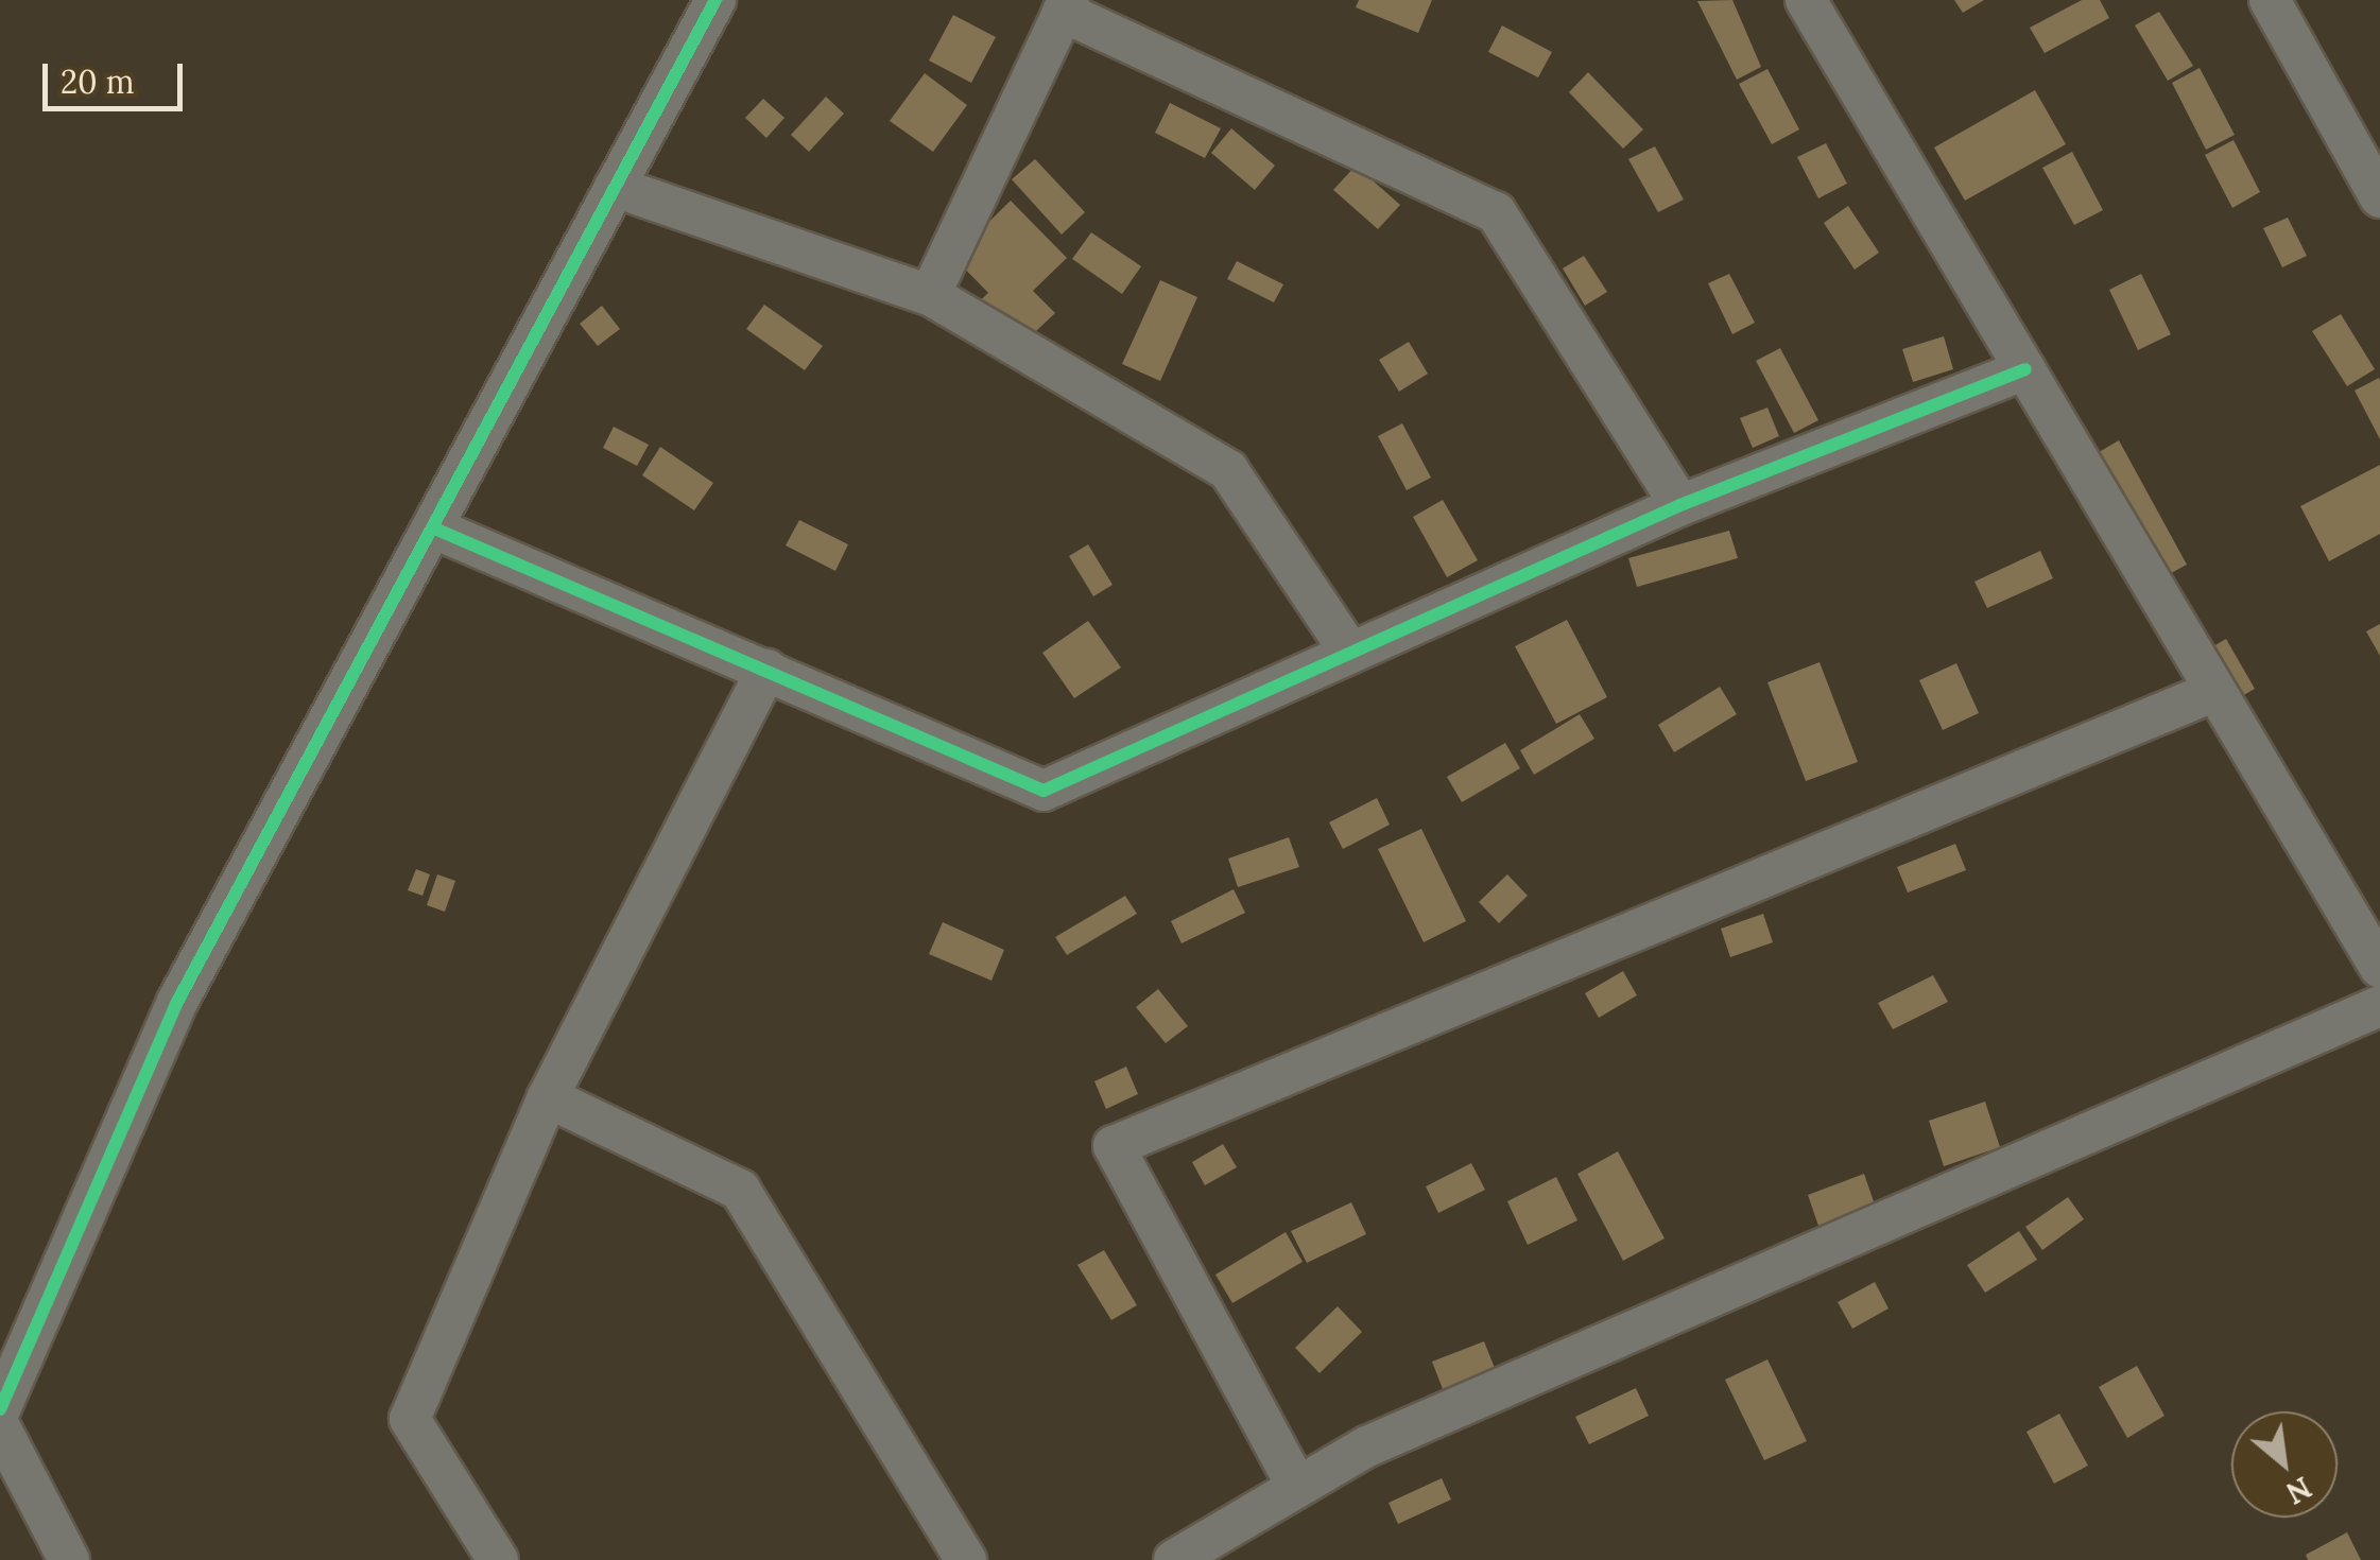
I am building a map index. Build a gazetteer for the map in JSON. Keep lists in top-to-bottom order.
{
  "scale_bar": "20 m",
  "north": "bottom right"
}
